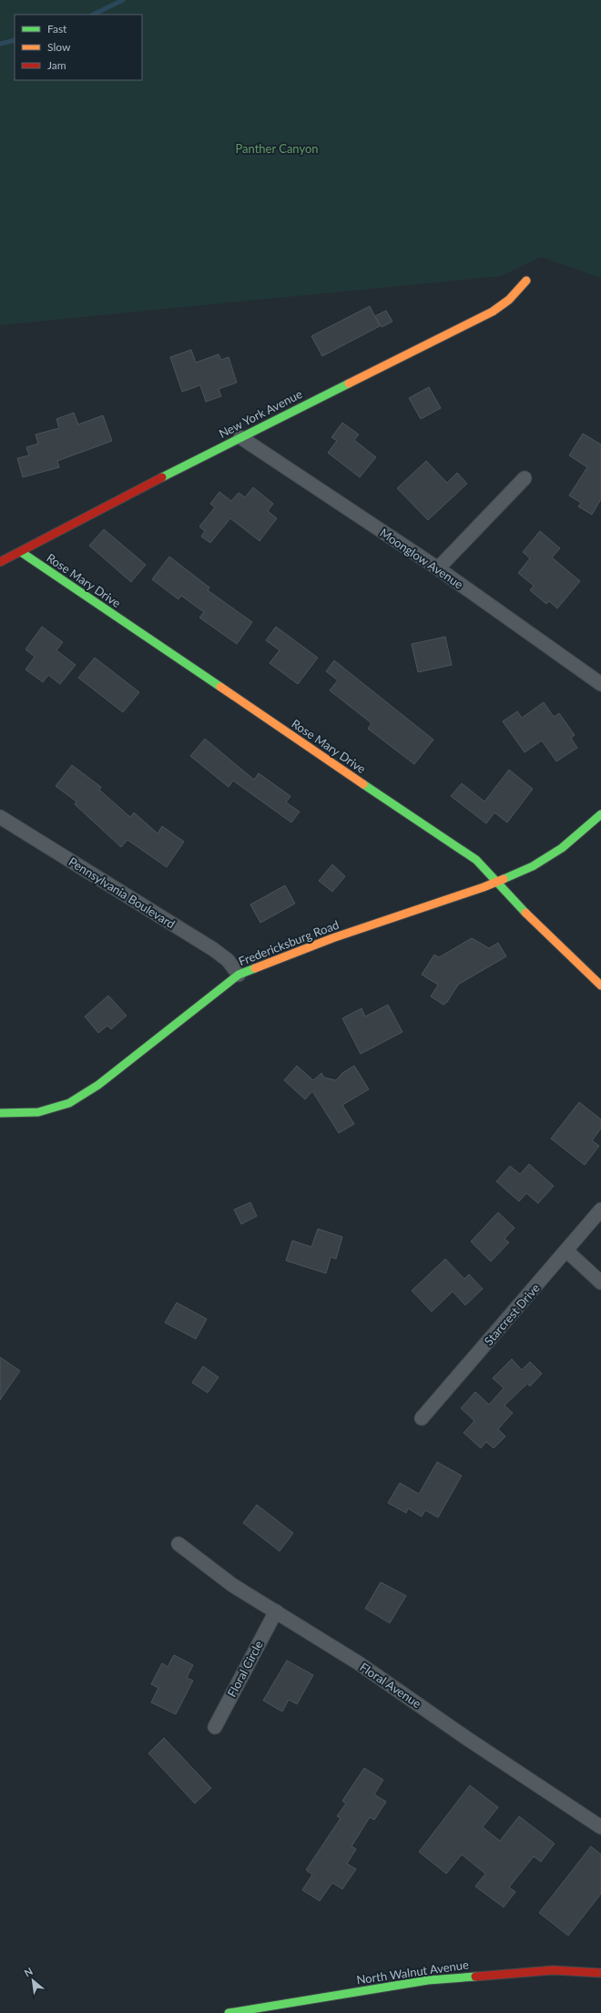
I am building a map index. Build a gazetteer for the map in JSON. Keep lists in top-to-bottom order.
{
  "streets": {
    "street": [
      "New York Avenue",
      "Moonglow Avenue",
      "Rose Mary Drive",
      "Pennsylvania Boulevard",
      "Fredericksburg Road",
      "Starcrest Drive",
      "Floral Circle",
      "Floral Avenue",
      "North Walnut Avenue"
    ]
  },
  "crossings": [
    ["New York Avenue", "Moonglow Avenue"],
    ["New York Avenue", "Rose Mary Drive"],
    ["Rose Mary Drive", "Fredericksburg Road"],
    ["Pennsylvania Boulevard", "Fredericksburg Road"],
    ["Floral Circle", "Floral Avenue"]
  ],
  "parks": ["Panther Canyon"],
  "legend": ["Fast", "Slow", "Jam"],
  "north": "top left"
}
